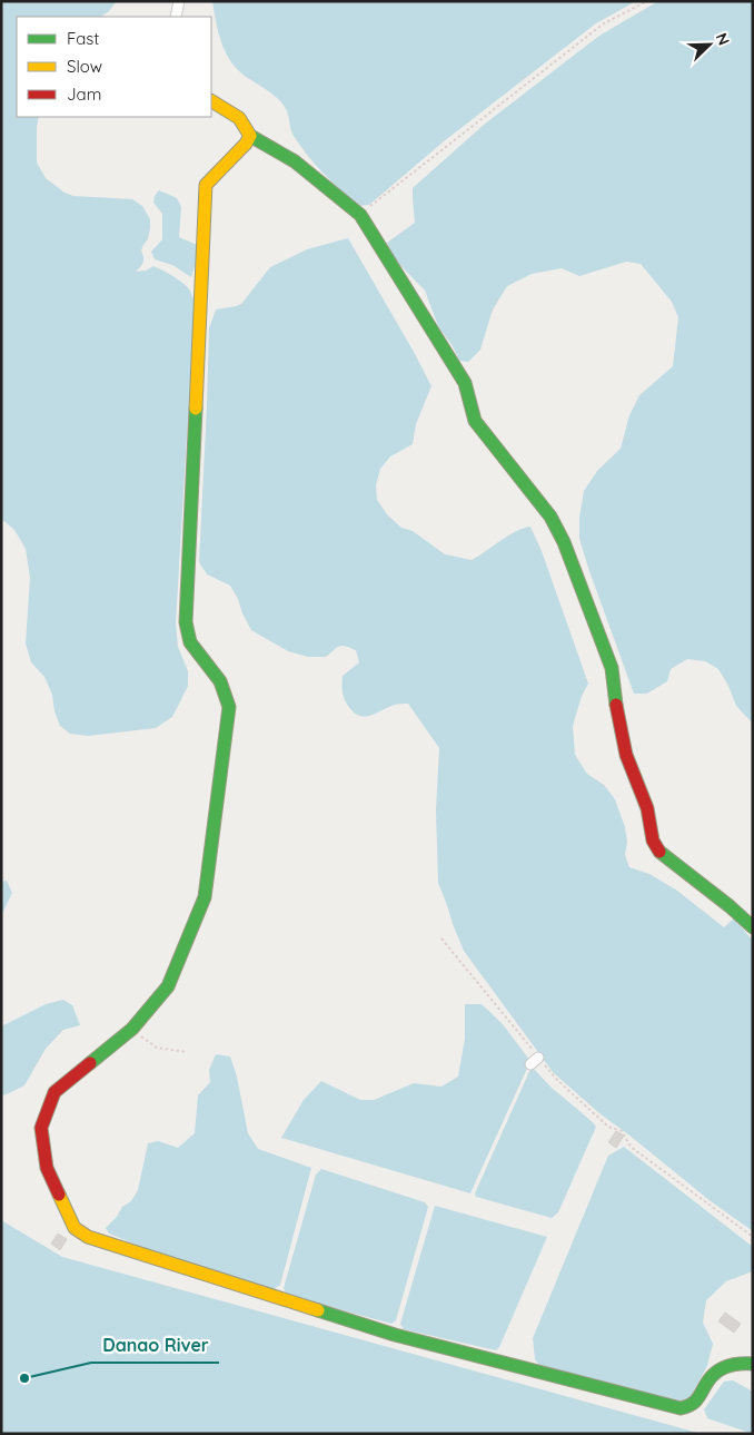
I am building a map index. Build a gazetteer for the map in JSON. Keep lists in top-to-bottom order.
{
  "places": ["Danao River"],
  "legend": ["Fast", "Slow", "Jam"],
  "north": "top right"
}
